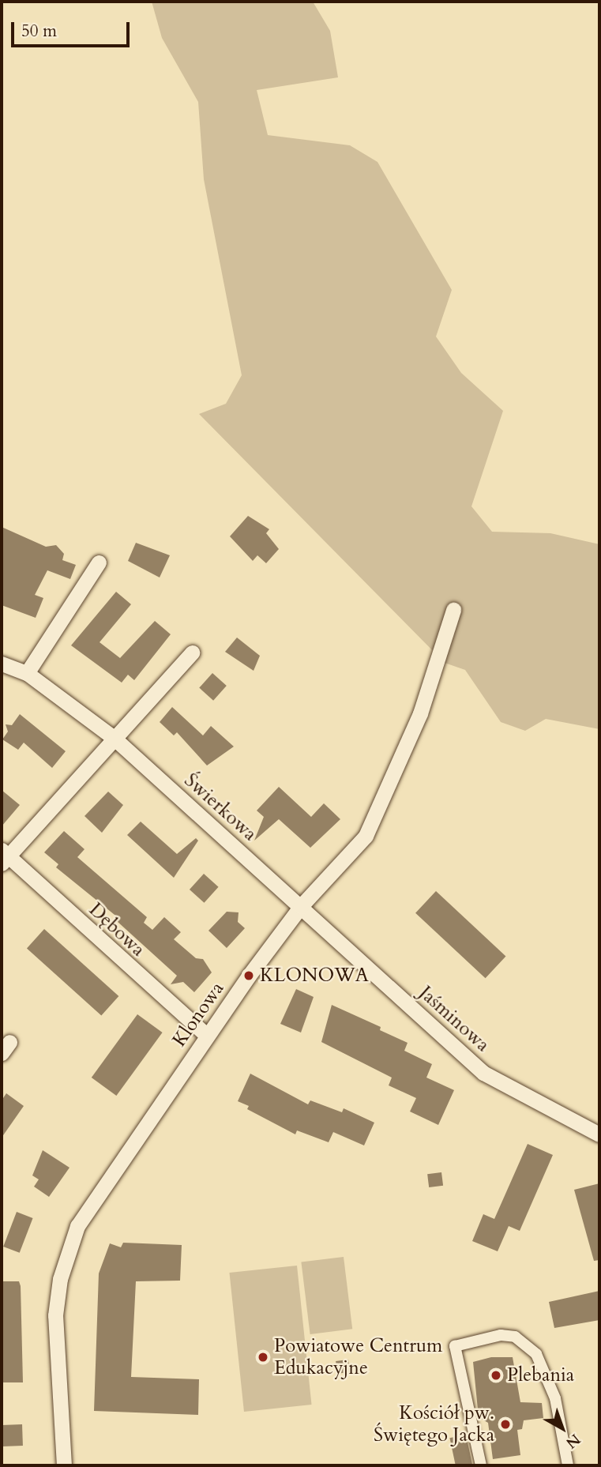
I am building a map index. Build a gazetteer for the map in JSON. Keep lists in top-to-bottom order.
{
  "streets": {
    "street": [
      "Świerkowa",
      "Dębowa",
      "Klonowa",
      "Jaśminowa"
    ]
  },
  "crossings": [
    ["Świerkowa", "Klonowa"],
    ["Świerkowa", "Jaśminowa"],
    ["Dębowa", "Klonowa"],
    ["Klonowa", "Jaśminowa"]
  ],
  "places": [
    "KLONOWA",
    "Powiatowe Centrum Edukacyjne",
    "Plebania",
    "Kościół pw. Świętego Jacka"
  ],
  "scale_bar": "50 m",
  "north": "bottom right"
}
